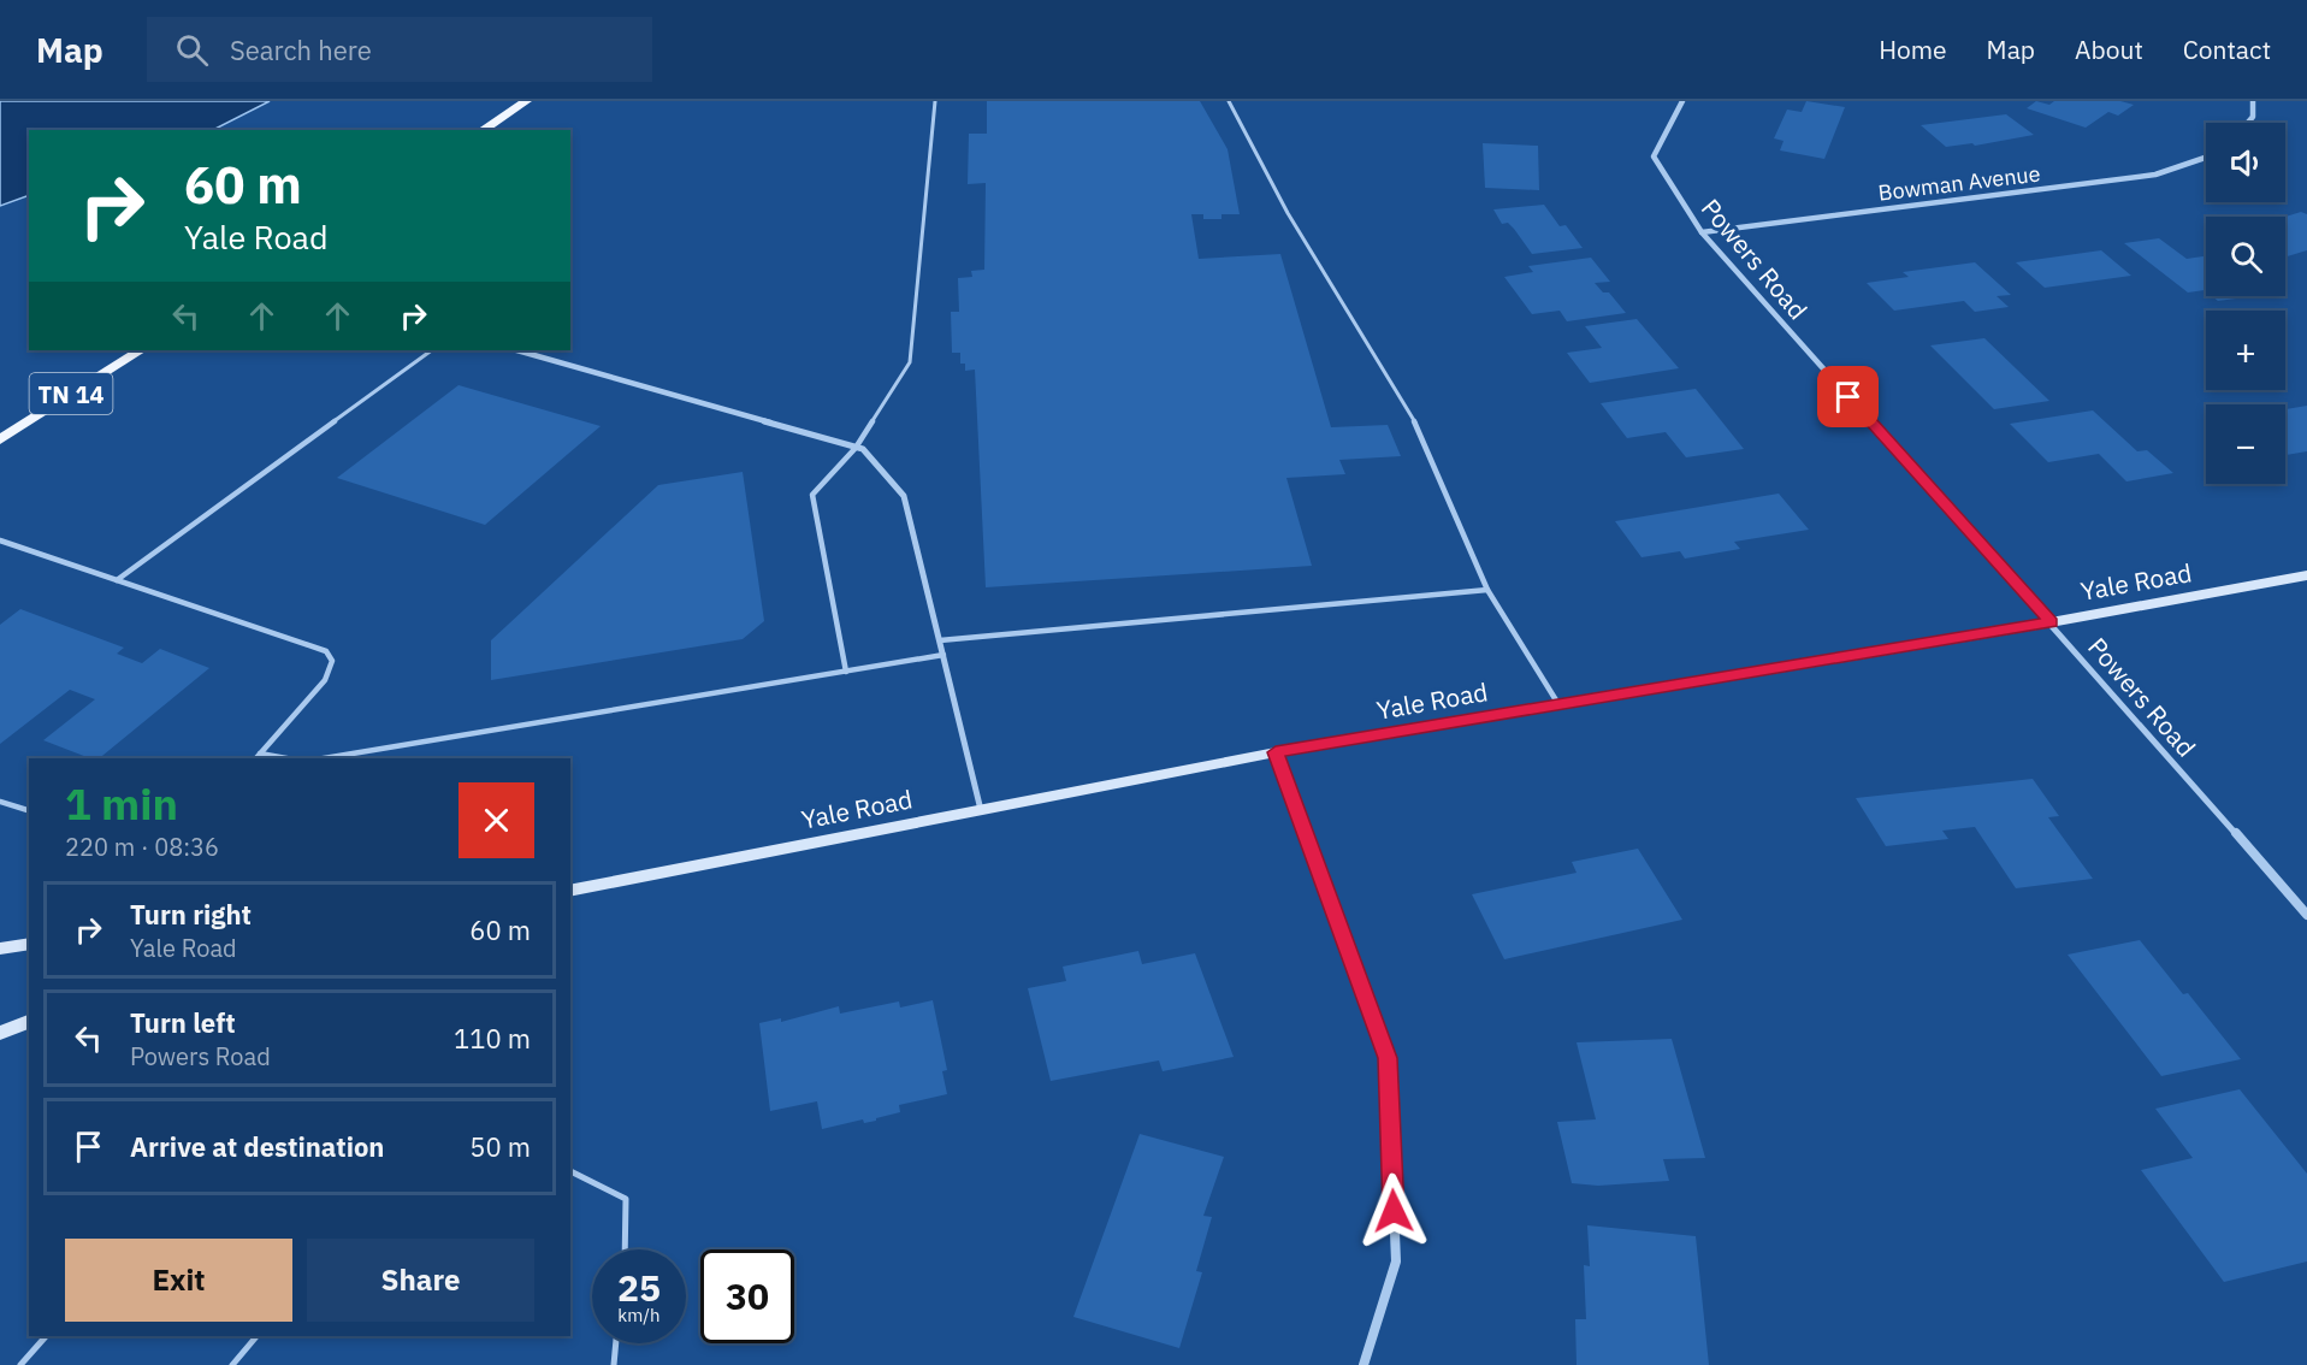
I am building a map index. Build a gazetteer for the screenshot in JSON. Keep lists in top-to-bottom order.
{
  "streets": {
    "main road": ["TN 14", "Yale Road"],
    "street": ["Bowman Avenue", "Powers Road"]
  },
  "crossings": [
    ["Bowman Avenue", "Powers Road"],
    ["Powers Road", "Yale Road"]
  ],
  "page": {
    "header": "Map",
    "search": "Search here",
    "nav": [
      "Home",
      "Map",
      "About",
      "Contact"
    ],
    "map_buttons": ["+", "−"],
    "turn": ["60 m", "Yale Road"],
    "heading": ["1 min", "220 m · 08:36"],
    "list": [
      {
        "name": "Turn right",
        "note": "Yale Road",
        "value": "60 m"
      },
      {
        "name": "Turn left",
        "note": "Powers Road",
        "value": "110 m"
      },
      {
        "name": "Arrive at destination",
        "value": "50 m"
      }
    ],
    "buttons": ["Exit", "Share"],
    "speed": "25 km/h",
    "limit": "30"
  }
}
